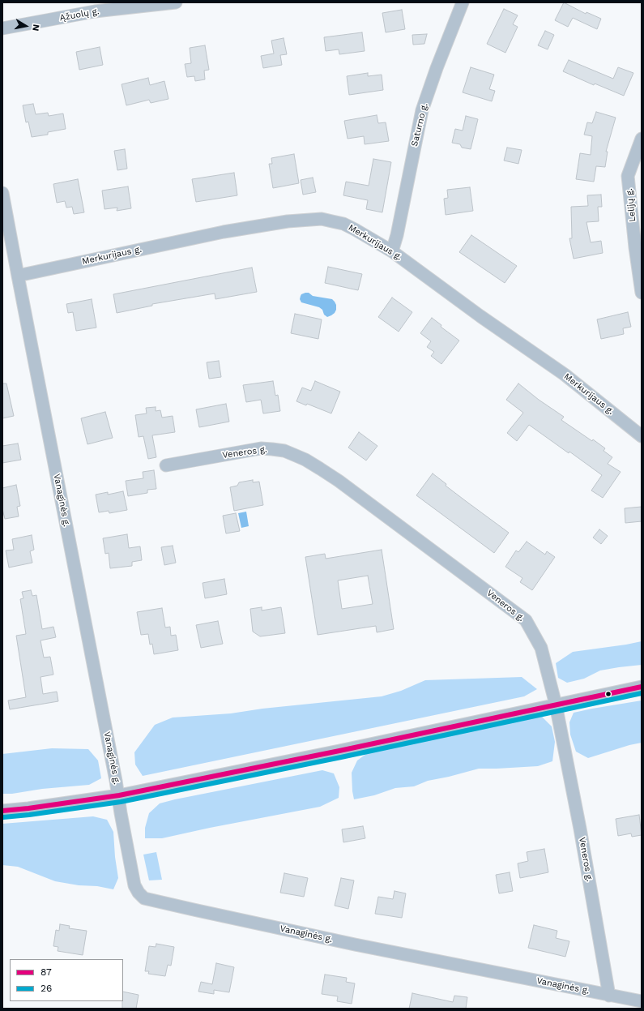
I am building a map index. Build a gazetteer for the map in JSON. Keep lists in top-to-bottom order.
{
  "streets": {
    "street": [
      "Ąžuolų g.",
      "Saturno g.",
      "Lelijų g.",
      "Merkurijaus g.",
      "Veneros g.",
      "Vanaginės g."
    ]
  },
  "crossings": [
    ["Saturno g.", "Merkurijaus g."],
    ["Merkurijaus g.", "Vanaginės g."],
    ["Veneros g.", "Vanaginės g."]
  ],
  "lines": ["transit line 87", "transit line 26"],
  "legend": ["87", "26"],
  "north": "right"
}
